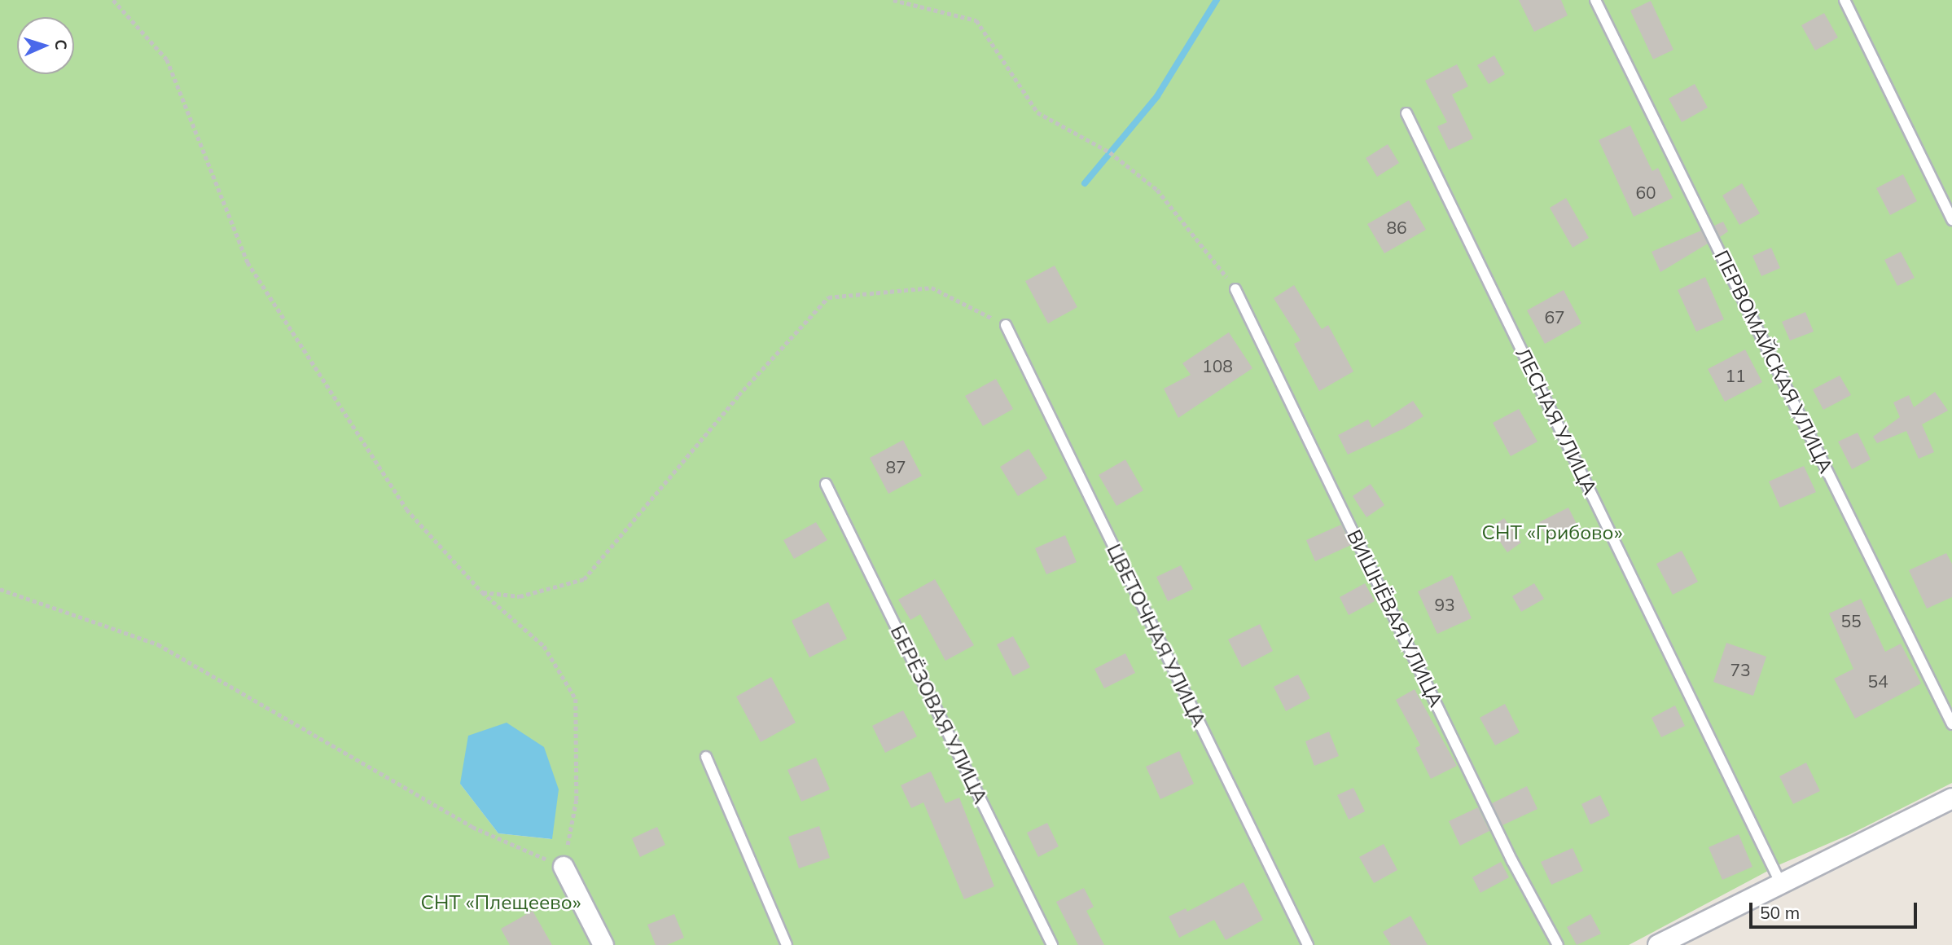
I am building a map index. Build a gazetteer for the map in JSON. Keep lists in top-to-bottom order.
{
  "streets": {
    "lane": [
      "ПЕРВОМАЙСКАЯ УЛИЦА",
      "ЛЕСНАЯ УЛИЦА",
      "ВИШНЁВАЯ УЛИЦА",
      "ЦВЕТОЧНАЯ УЛИЦА",
      "БЕРЁЗОВАЯ УЛИЦА"
    ]
  },
  "parks": ["СНТ «Грибово»", "СНТ «Плещеево»"],
  "house_numbers": [
    "60",
    "86",
    "67",
    "108",
    "11",
    "87",
    "93",
    "55",
    "73",
    "54"
  ],
  "scale_bar": "50 m",
  "north": "right"
}
